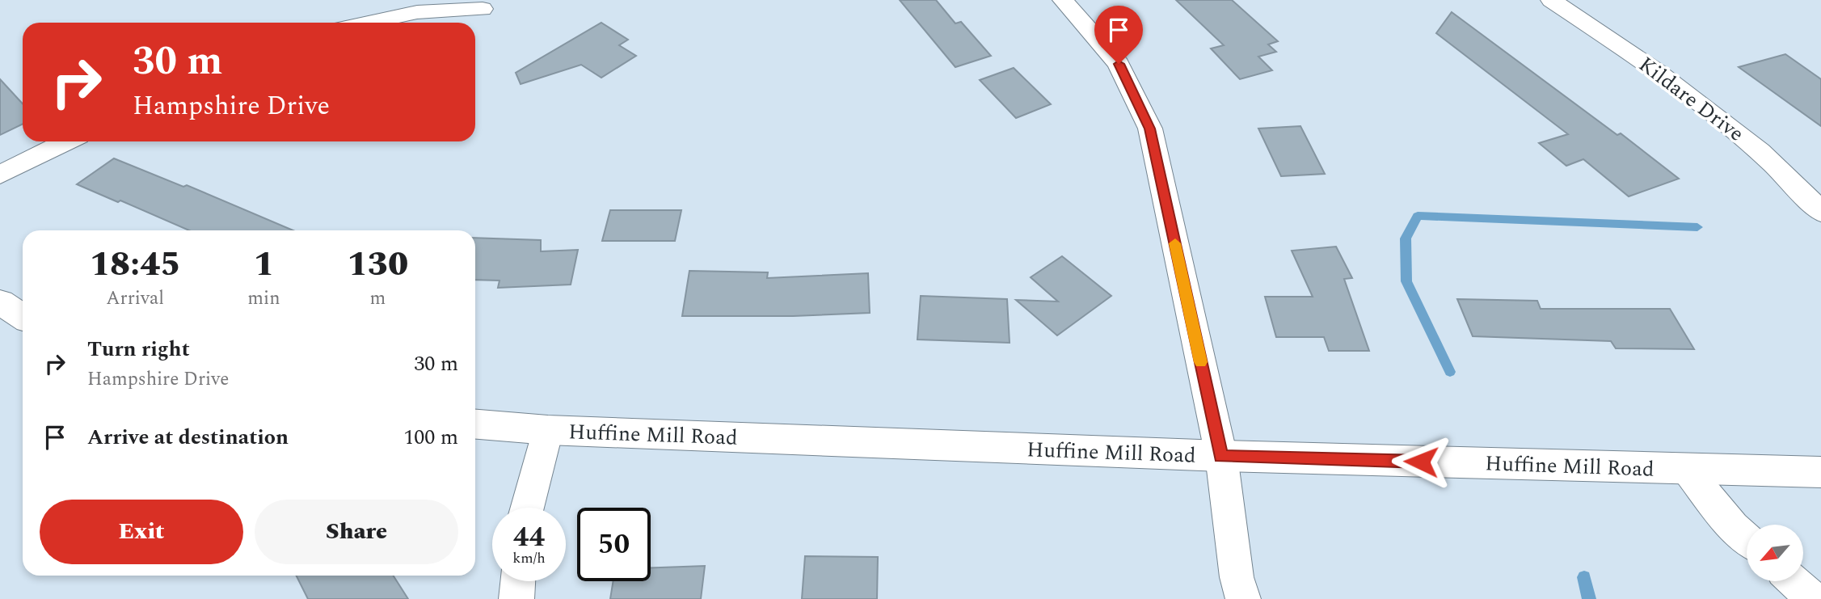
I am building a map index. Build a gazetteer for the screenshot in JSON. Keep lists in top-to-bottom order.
{
  "streets": {
    "main road": ["Huffine Mill Road"],
    "street": ["Kildare Drive"]
  },
  "north": "bottom left",
  "page": {
    "turn": ["30 m", "Hampshire Drive"],
    "eta": [
      "18:45",
      "Arrival",
      "1",
      "min",
      "130",
      "m"
    ],
    "list": [
      {
        "name": "Turn right",
        "note": "Hampshire Drive",
        "value": "30 m"
      },
      {
        "name": "Arrive at destination",
        "value": "100 m"
      }
    ],
    "buttons": ["Exit", "Share"],
    "speed": "44 km/h",
    "limit": "50"
  }
}
